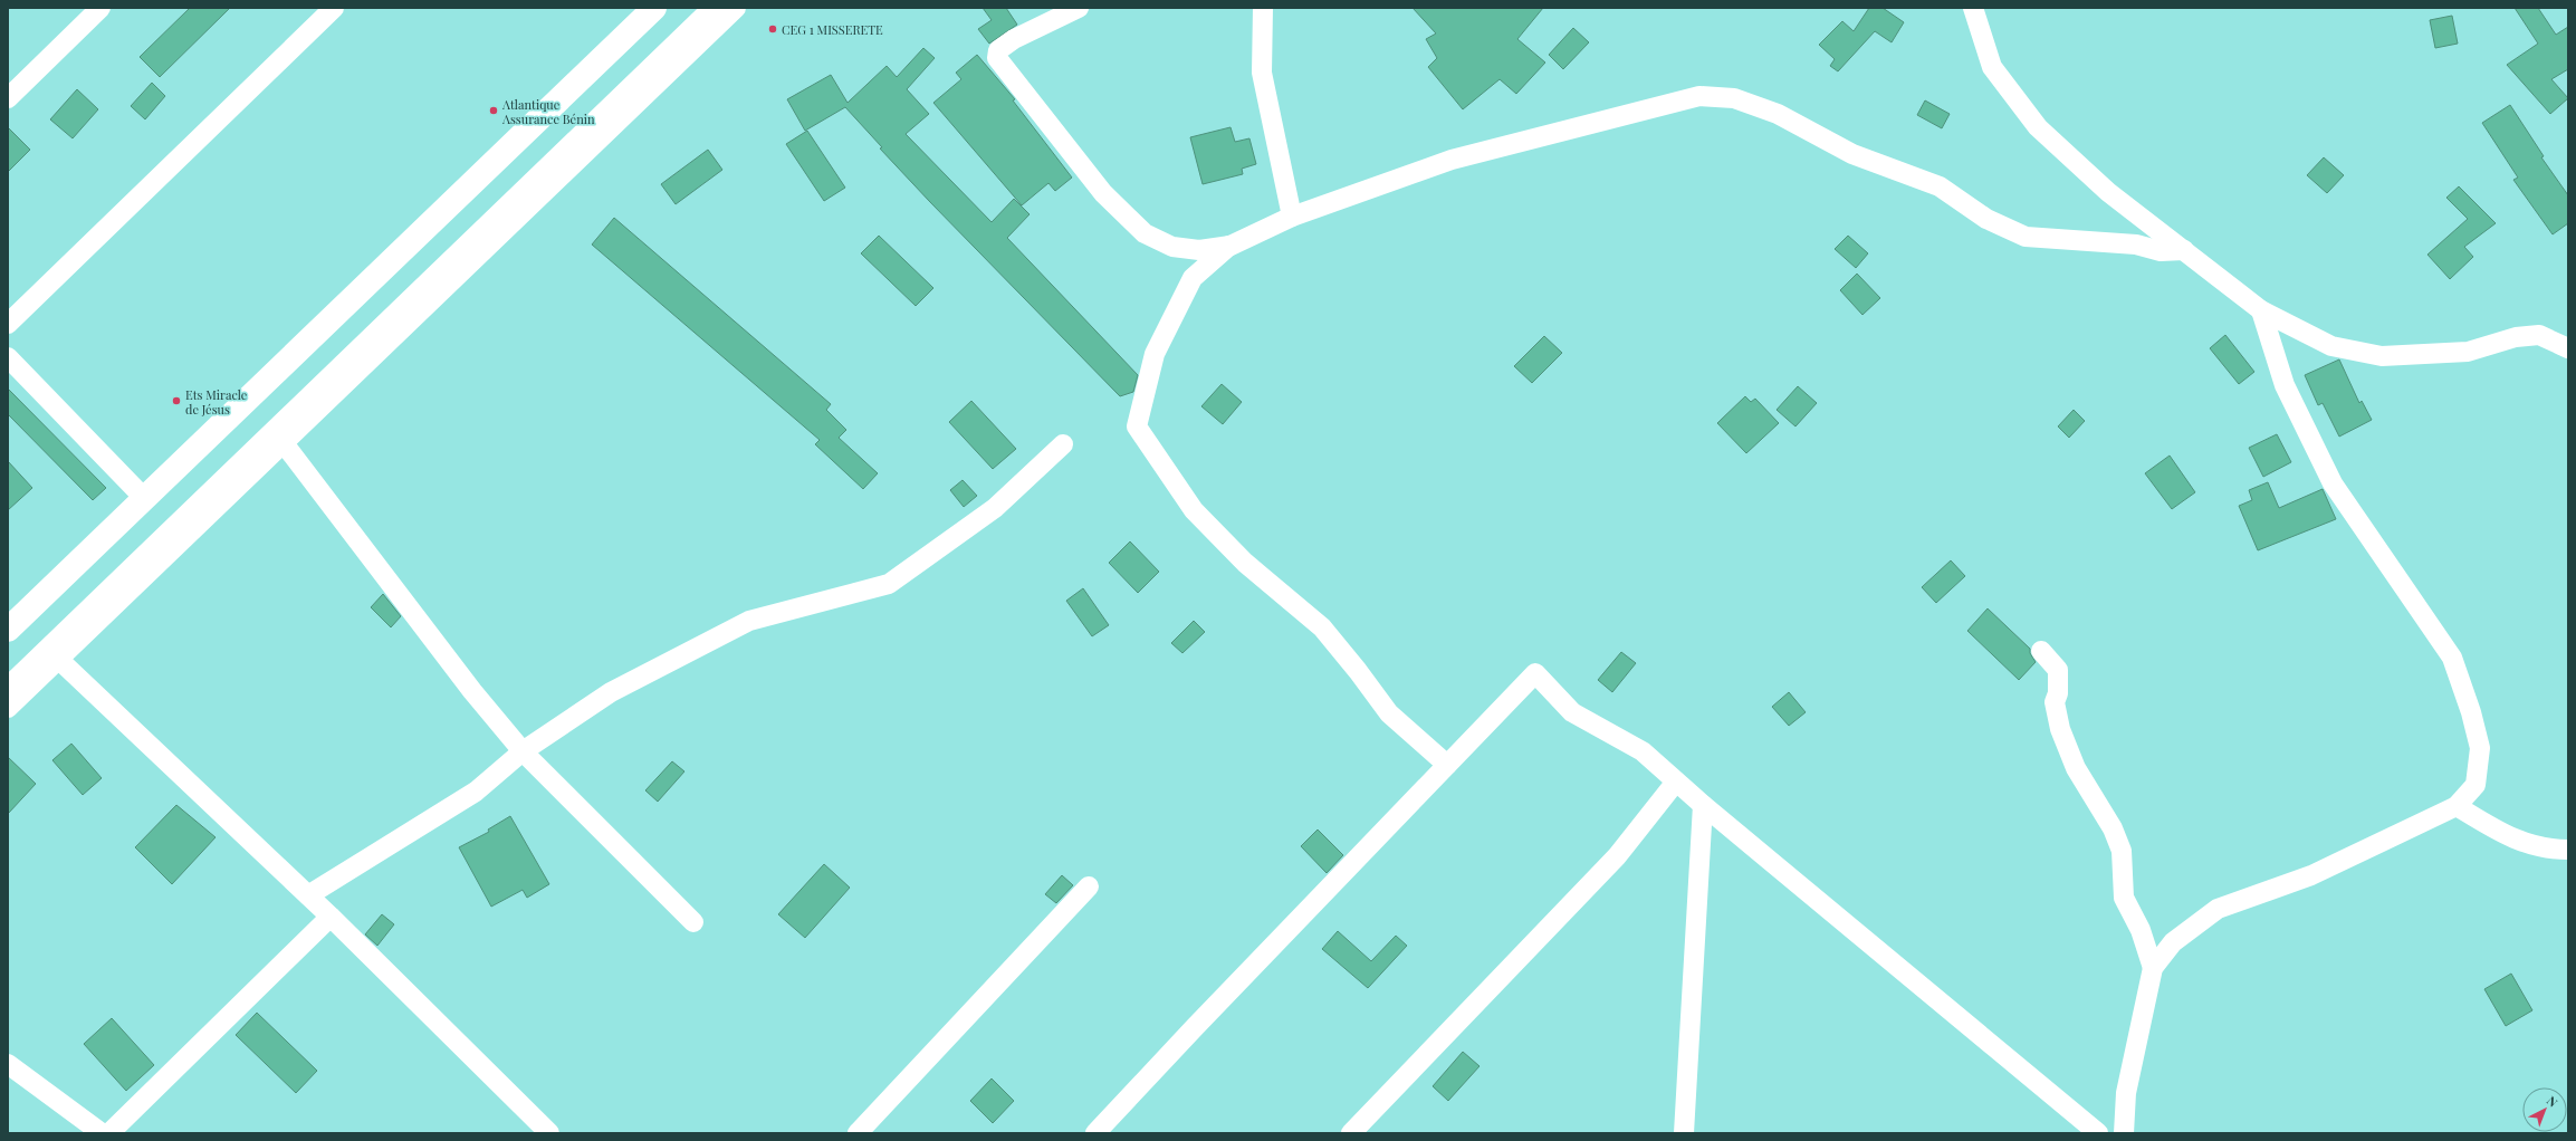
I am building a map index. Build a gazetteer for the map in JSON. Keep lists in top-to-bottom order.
{
  "places": ["CEG 1 MISSERETE", "Atlantique Assurance Bénin", "Ets Miracle de Jésus"],
  "north": "top right"
}
